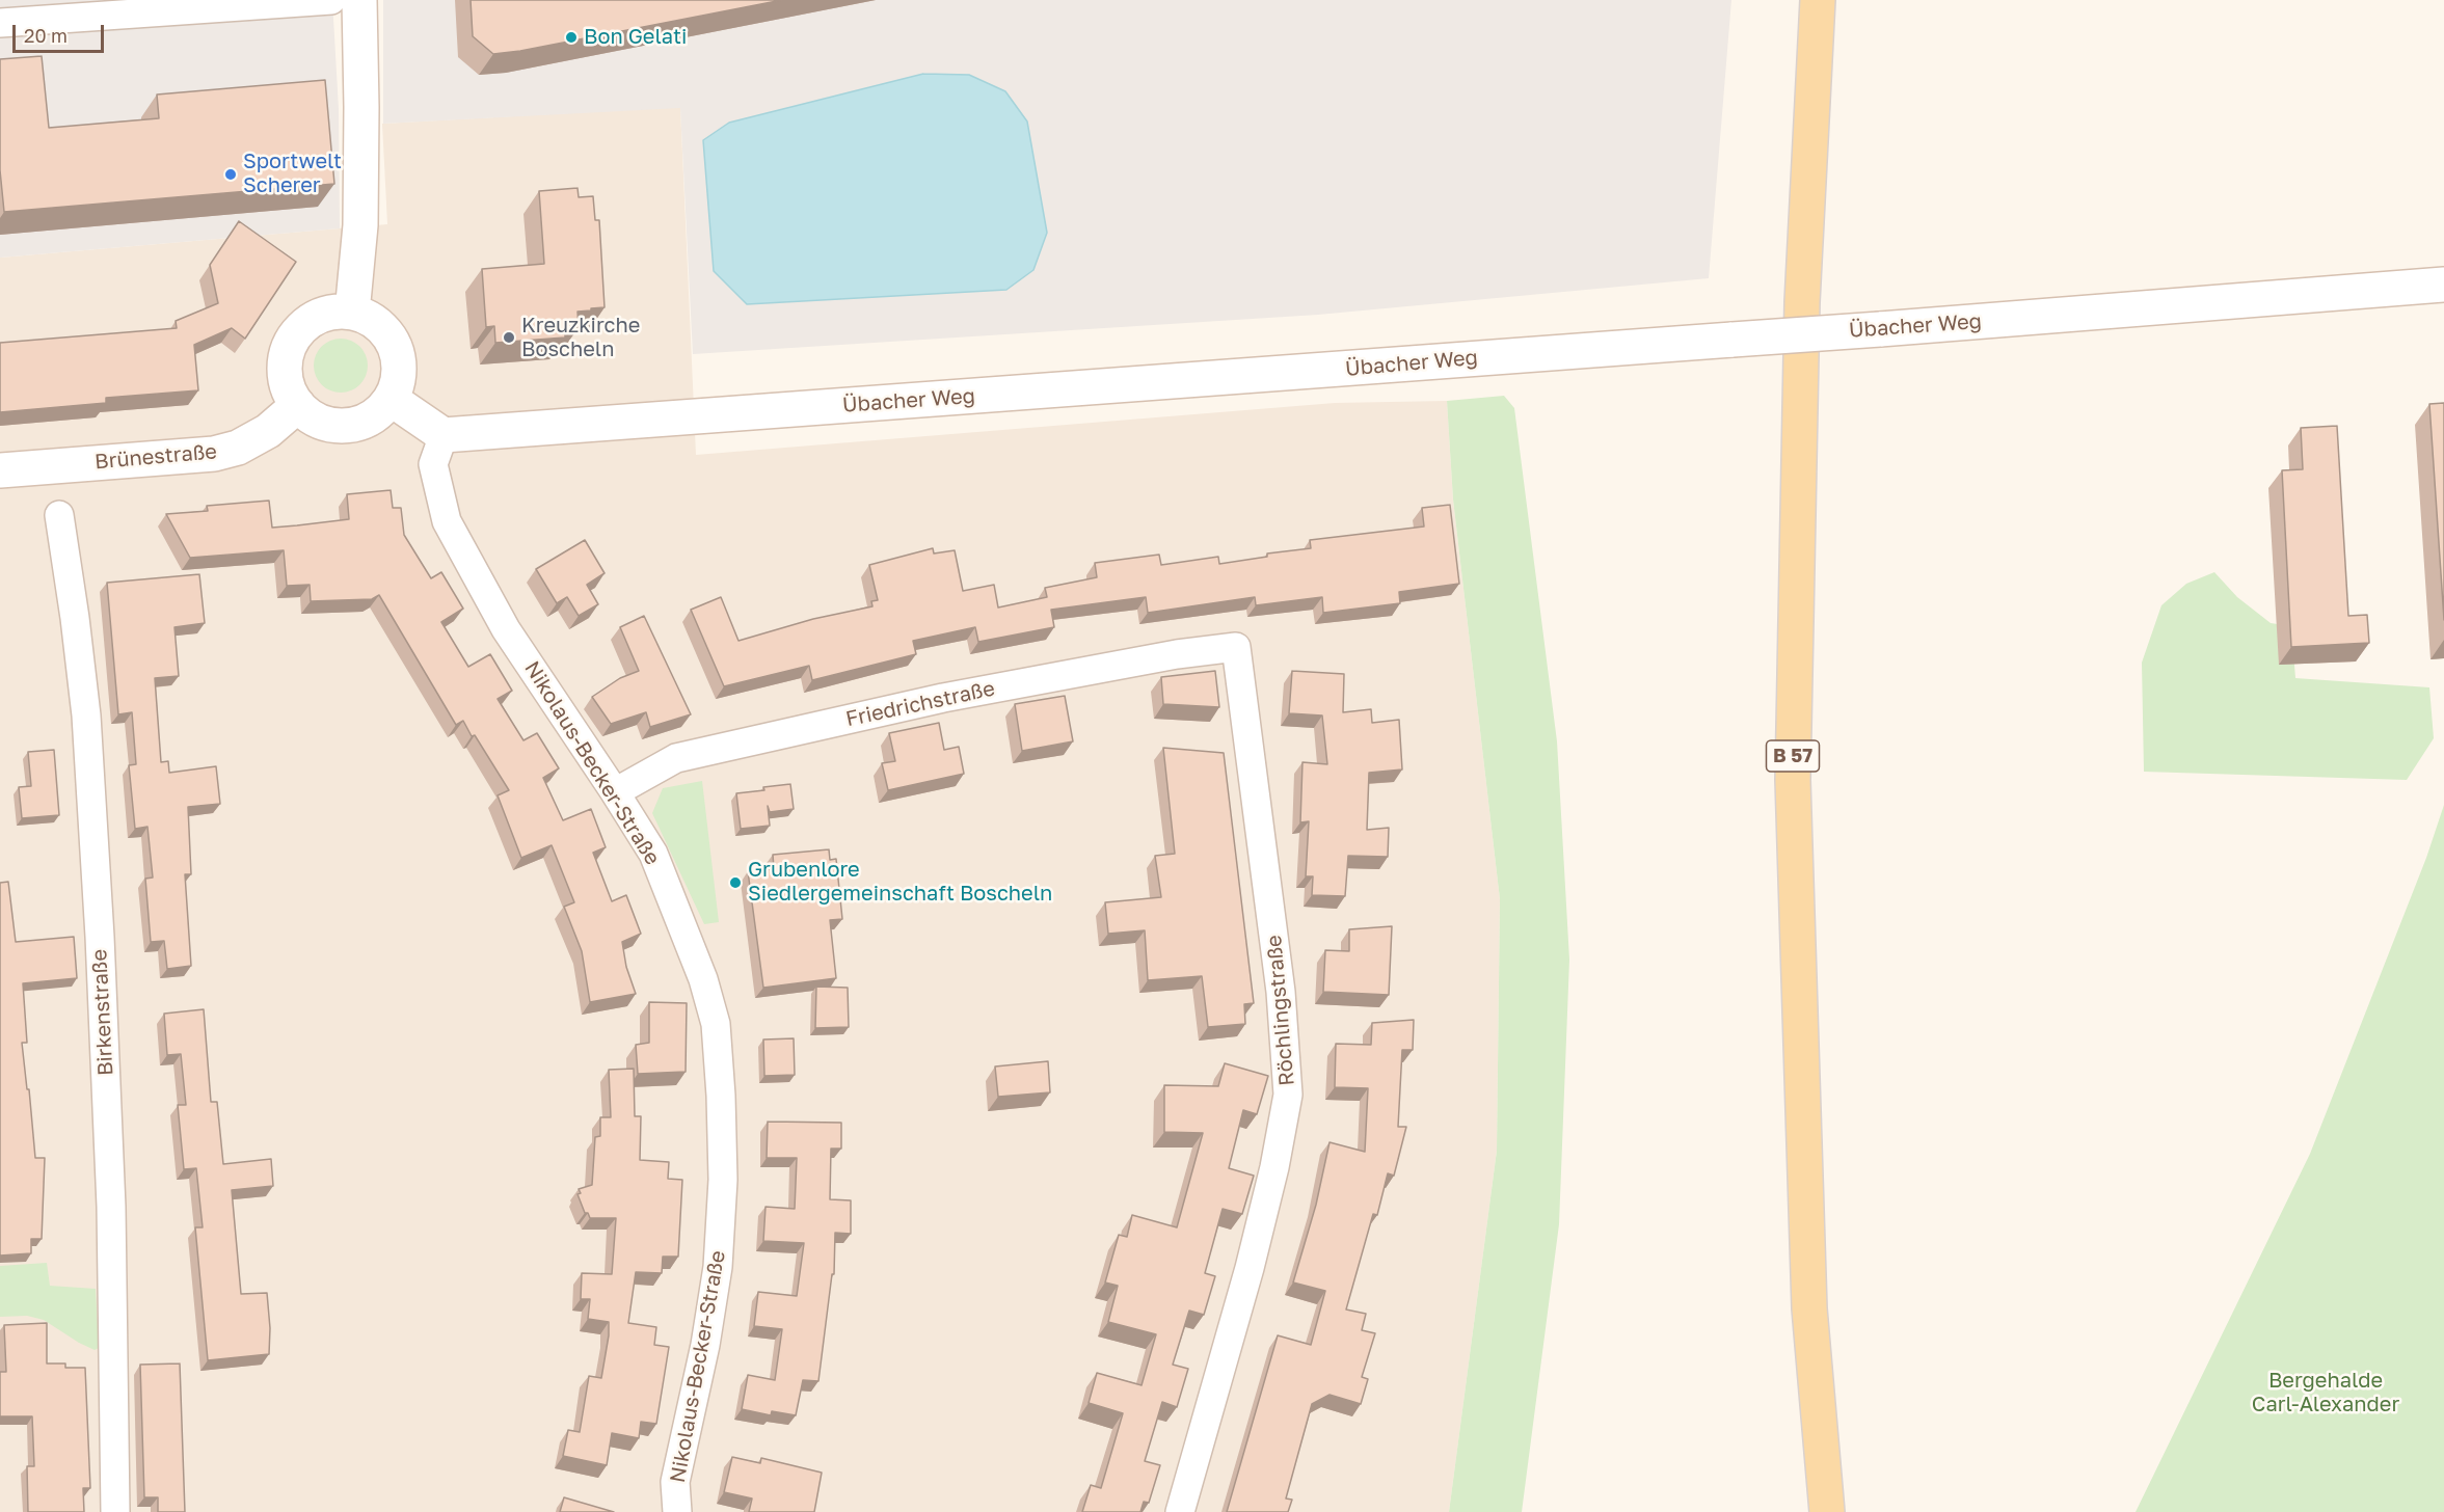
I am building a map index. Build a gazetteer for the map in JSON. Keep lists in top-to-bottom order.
{
  "streets": {
    "main road": ["B 57"],
    "street": [
      "Übacher Weg",
      "Brünestraße",
      "Friedrichstraße",
      "Nikolaus-Becker-Straße",
      "Röchlingstraße",
      "Birkenstraße"
    ]
  },
  "crossings": [
    ["Übacher Weg", "Nikolaus-Becker-Straße"],
    ["Friedrichstraße", "Nikolaus-Becker-Straße"],
    ["Friedrichstraße", "Röchlingstraße"]
  ],
  "parks": ["Bergehalde Carl-Alexander"],
  "places": [
    "Bon Gelati",
    "Sportwelt Scherer",
    "Kreuzkirche Boscheln",
    "Grubenlore Siedlergemeinschaft Boscheln"
  ],
  "scale_bar": "20 m"
}
